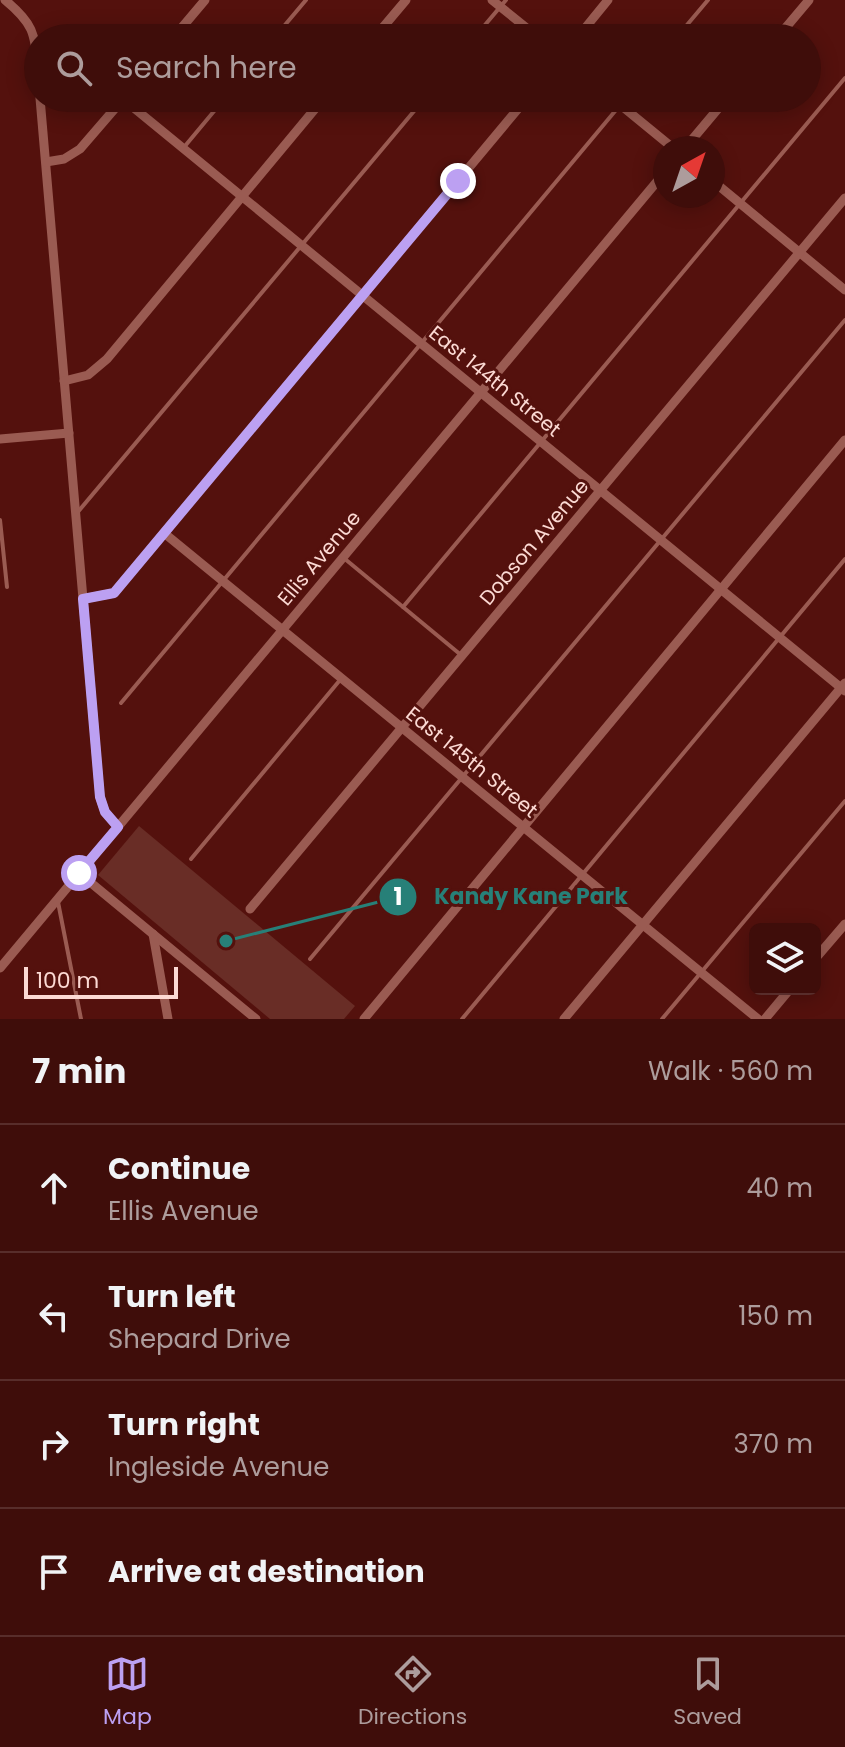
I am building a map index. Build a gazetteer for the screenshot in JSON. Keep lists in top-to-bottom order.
{
  "streets": {
    "street": [
      "East 144th Street",
      "Dobson Avenue",
      "Ellis Avenue",
      "East 145th Street"
    ]
  },
  "crossings": [
    ["East 144th Street", "Dobson Avenue"],
    ["East 144th Street", "Ellis Avenue"],
    ["Dobson Avenue", "East 145th Street"],
    ["Ellis Avenue", "East 145th Street"]
  ],
  "places": ["Kandy Kane Park"],
  "scale_bar": "100 m",
  "north": "top right",
  "page": {
    "search": "Search here",
    "scale": "100 m",
    "heading": ["7 min", "Walk · 560 m"],
    "list": [
      ["Continue", "Ellis Avenue", "40 m"],
      ["Turn left", "Shepard Drive", "150 m"],
      ["Turn right", "Ingleside Avenue", "370 m"],
      "Arrive at destination"
    ],
    "nav": ["Map", "Directions", "Saved"]
  }
}
